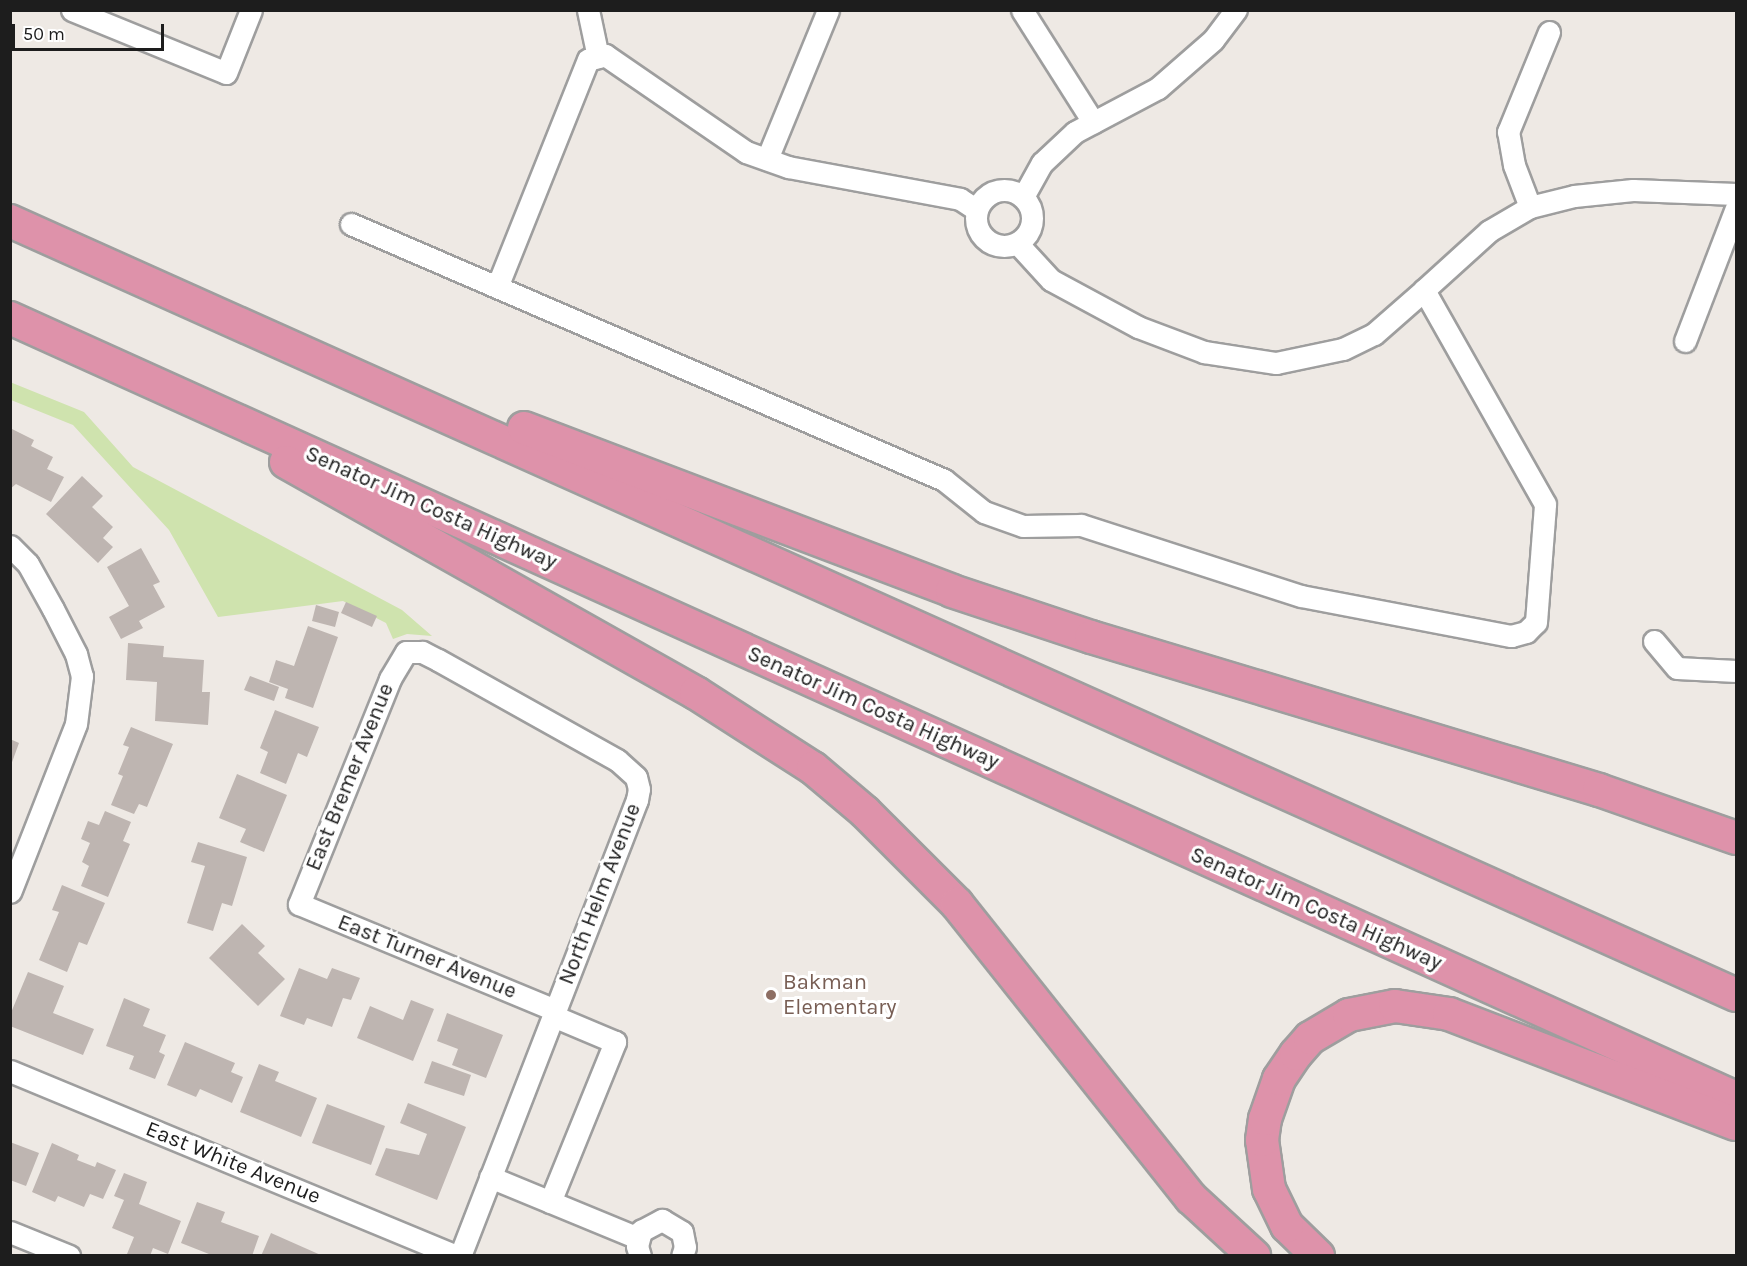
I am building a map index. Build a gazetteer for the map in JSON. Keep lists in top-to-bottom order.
{
  "streets": {
    "highway": ["Senator Jim Costa Highway"],
    "street": [
      "East Bremer Avenue",
      "North Helm Avenue",
      "East Turner Avenue",
      "East White Avenue"
    ]
  },
  "crossings": [
    ["East Bremer Avenue", "North Helm Avenue"],
    ["East Bremer Avenue", "East Turner Avenue"],
    ["North Helm Avenue", "East Turner Avenue"],
    ["North Helm Avenue", "East White Avenue"]
  ],
  "places": ["Bakman Elementary"],
  "scale_bar": "50 m"
}
